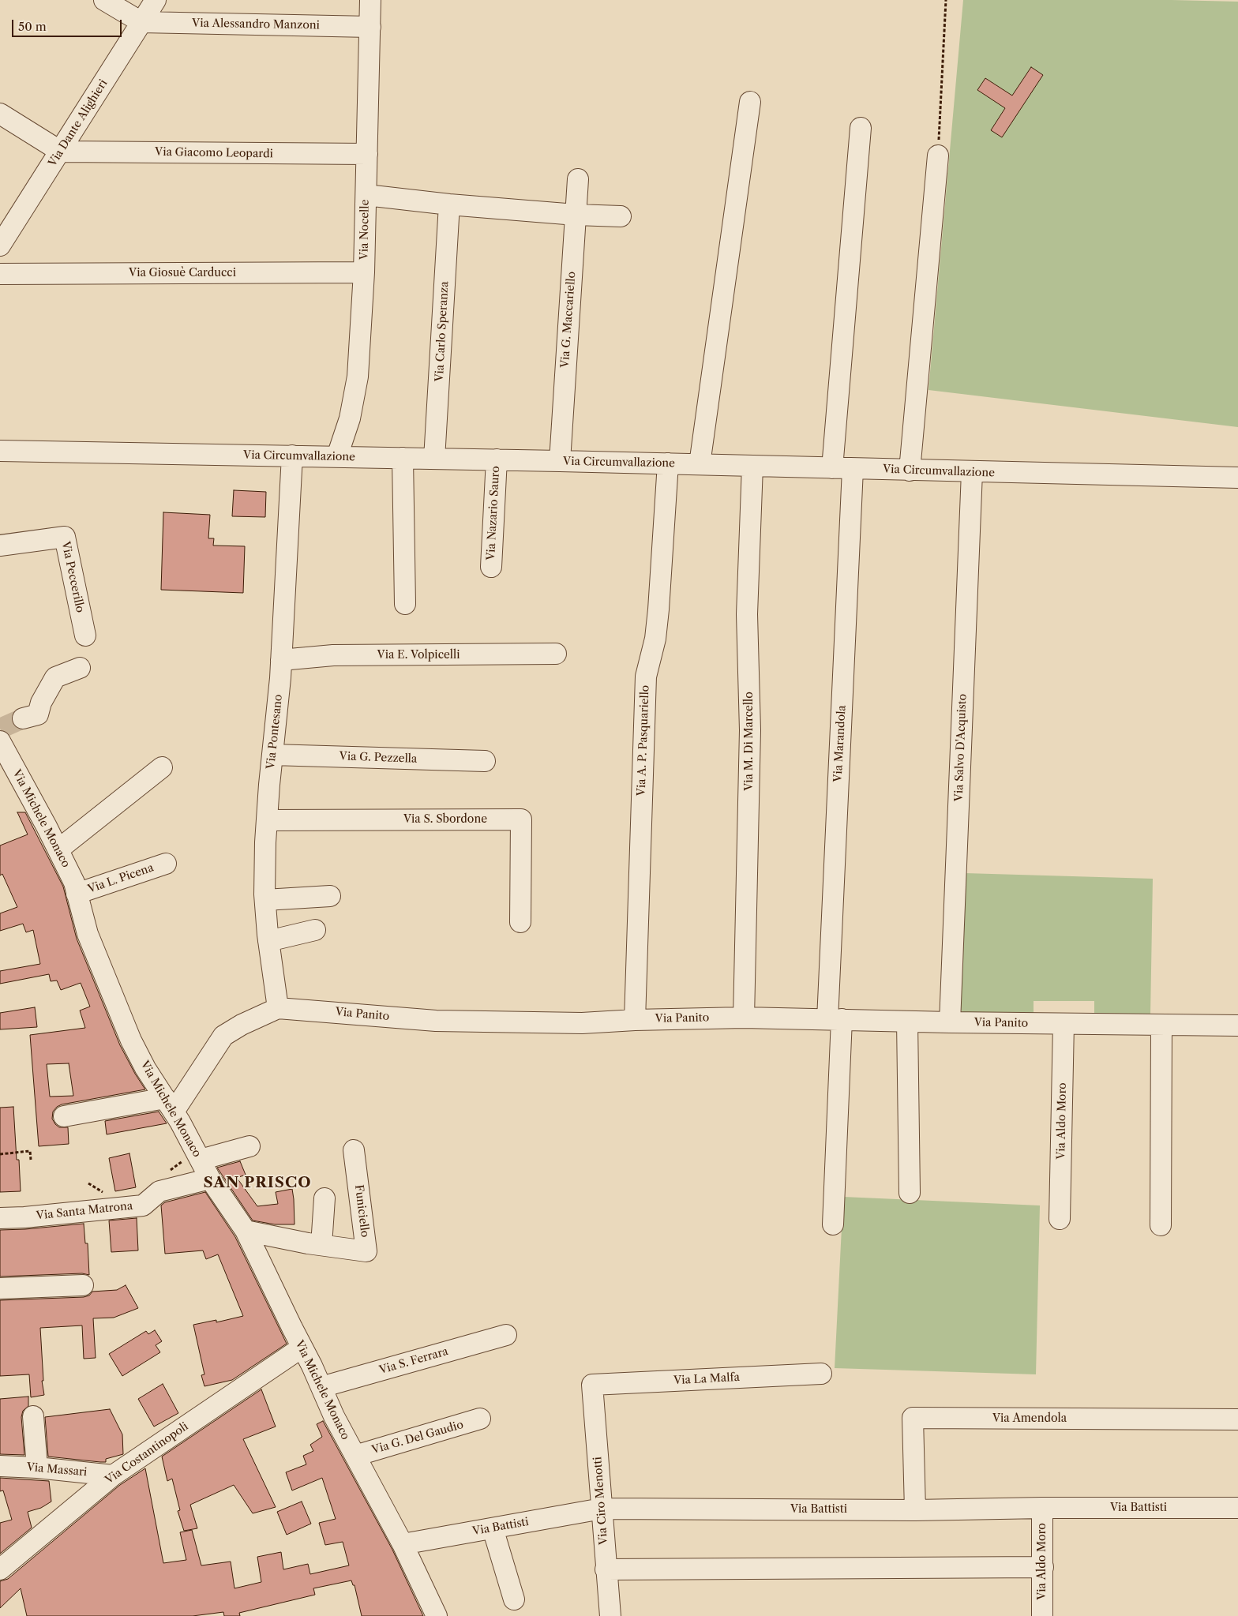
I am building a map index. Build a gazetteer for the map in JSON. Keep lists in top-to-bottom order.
{
  "streets": {
    "street": [
      "Via Alessandro Manzoni",
      "Via Dante Alighieri",
      "Via Giacomo Leopardi",
      "Via Nocelle",
      "Via Giosuè Carducci",
      "Via G. Maccariello",
      "Via Carlo Speranza",
      "Via Circumvallazione",
      "Via Nazario Sauro",
      "Via Peccerillo",
      "Via E. Volpicelli",
      "Via Pontesano",
      "Via A. P. Pasquariello",
      "Via M. Di Marcello",
      "Via Marandola",
      "Via Salvo D'Acquisto",
      "Via G. Pezzella",
      "Via Michele Monaco",
      "Via S. Sbordone",
      "Via L. Picena",
      "Via Panito",
      "Via Aldo Moro",
      "Via Santa Matrona",
      "Funiciello",
      "Via S. Ferrara",
      "Via La Malfa",
      "Via Amendola",
      "Via G. Del Gaudio",
      "Via Costantinopoli",
      "Via Massari",
      "Via Ciro Menotti",
      "Via Battisti"
    ]
  },
  "crossings": [
    ["Via Alessandro Manzoni", "Via Dante Alighieri"],
    ["Via Alessandro Manzoni", "Via Nocelle"],
    ["Via Dante Alighieri", "Via Giacomo Leopardi"],
    ["Via Giacomo Leopardi", "Via Nocelle"],
    ["Via Nocelle", "Via Giosuè Carducci"],
    ["Via Nocelle", "Via Circumvallazione"],
    ["Via G. Maccariello", "Via Circumvallazione"],
    ["Via Carlo Speranza", "Via Circumvallazione"],
    ["Via Circumvallazione", "Via Nazario Sauro"],
    ["Via Circumvallazione", "Via Pontesano"],
    ["Via Circumvallazione", "Via A. P. Pasquariello"],
    ["Via Circumvallazione", "Via M. Di Marcello"],
    ["Via Circumvallazione", "Via Marandola"],
    ["Via Circumvallazione", "Via Salvo D'Acquisto"],
    ["Via E. Volpicelli", "Via Pontesano"],
    ["Via Pontesano", "Via G. Pezzella"],
    ["Via Pontesano", "Via S. Sbordone"],
    ["Via Pontesano", "Via Panito"],
    ["Via A. P. Pasquariello", "Via Panito"],
    ["Via M. Di Marcello", "Via Panito"],
    ["Via Marandola", "Via Panito"],
    ["Via Salvo D'Acquisto", "Via Panito"],
    ["Via Michele Monaco", "Via L. Picena"],
    ["Via Michele Monaco", "Via Panito"],
    ["Via Michele Monaco", "Via Santa Matrona"],
    ["Via Michele Monaco", "Funiciello"],
    ["Via Michele Monaco", "Via S. Ferrara"],
    ["Via Michele Monaco", "Via G. Del Gaudio"],
    ["Via Michele Monaco", "Via Costantinopoli"],
    ["Via Michele Monaco", "Via Battisti"],
    ["Via Panito", "Via Aldo Moro"],
    ["Via Aldo Moro", "Via Battisti"],
    ["Via La Malfa", "Via Ciro Menotti"],
    ["Via Amendola", "Via Battisti"],
    ["Via Costantinopoli", "Via Massari"],
    ["Via Ciro Menotti", "Via Battisti"]
  ],
  "districts": ["SAN PRISCO"],
  "scale_bar": "50 m"
}
